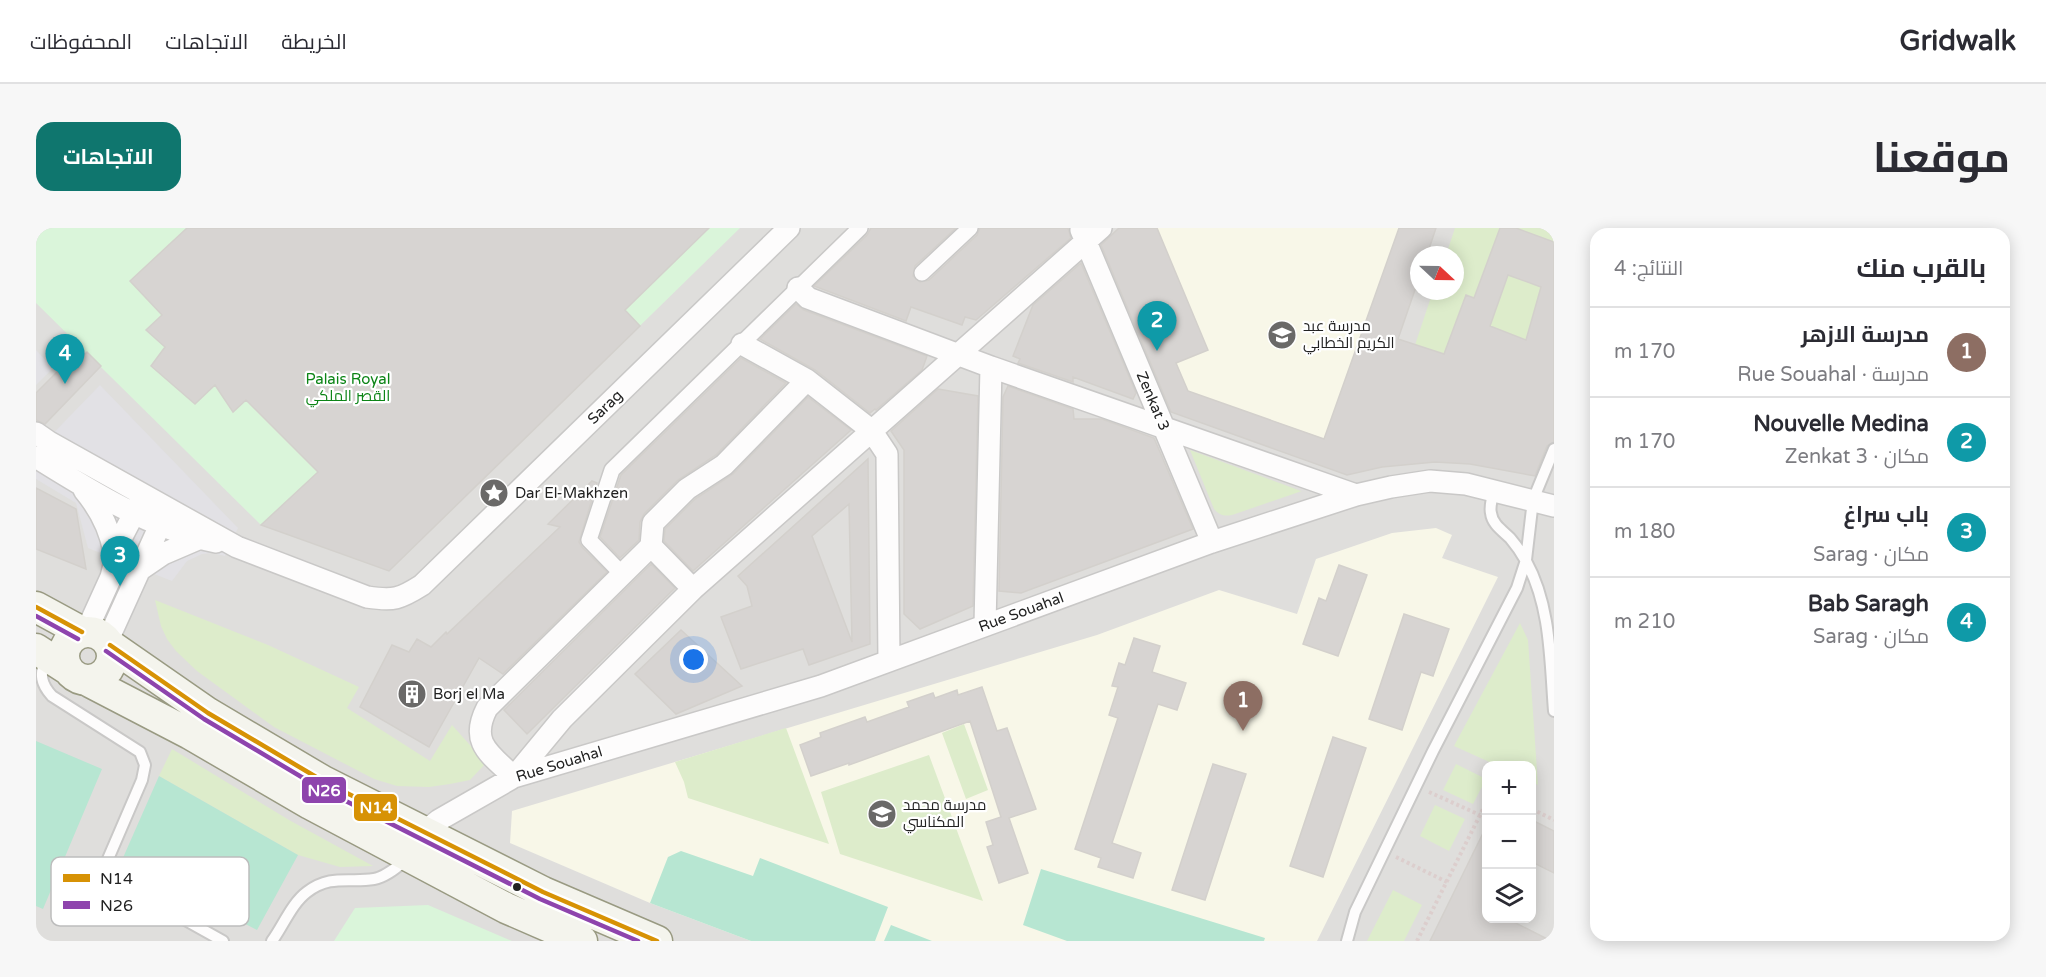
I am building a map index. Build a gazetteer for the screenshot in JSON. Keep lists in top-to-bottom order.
{
  "streets": {
    "street": ["Zenkat 3", "Sarag", "Rue Souahal"]
  },
  "crossings": [
    ["Zenkat 3", "Rue Souahal"]
  ],
  "parks": ["Palais Royal القصر الملكي"],
  "places": {
    "school or university": ["مدرسة عبد الكريم الخطابي", "مدرسة محمد المكناسي"],
    "place": ["Dar El-Makhzen"],
    "building": ["Borj el Ma"]
  },
  "lines": ["transit line N14", "transit line N26"],
  "legend": ["N14", "N26"],
  "north": "right",
  "page": {
    "header": "Gridwalk",
    "nav": ["الخريطة", "الاتجاهات", "المحفوظات"],
    "title": "موقعنا",
    "buttons": "الاتجاهات",
    "heading": ["بالقرب منك", "النتائج: 4"],
    "pins": [
      "2",
      "4",
      "3",
      "1"
    ],
    "list": [
      {
        "mark": "1",
        "name": "مدرسة الازهر",
        "note": "مدرسة · Rue Souahal",
        "value": "170 m"
      },
      {
        "mark": "2",
        "name": "Nouvelle Medina",
        "note": "مكان · Zenkat 3",
        "value": "170 m"
      },
      {
        "mark": "3",
        "name": "باب سراغ",
        "note": "مكان · Sarag",
        "value": "180 m"
      },
      {
        "mark": "4",
        "name": "Bab Saragh",
        "note": "مكان · Sarag",
        "value": "210 m"
      }
    ],
    "map_buttons": ["+", "−"]
  }
}
